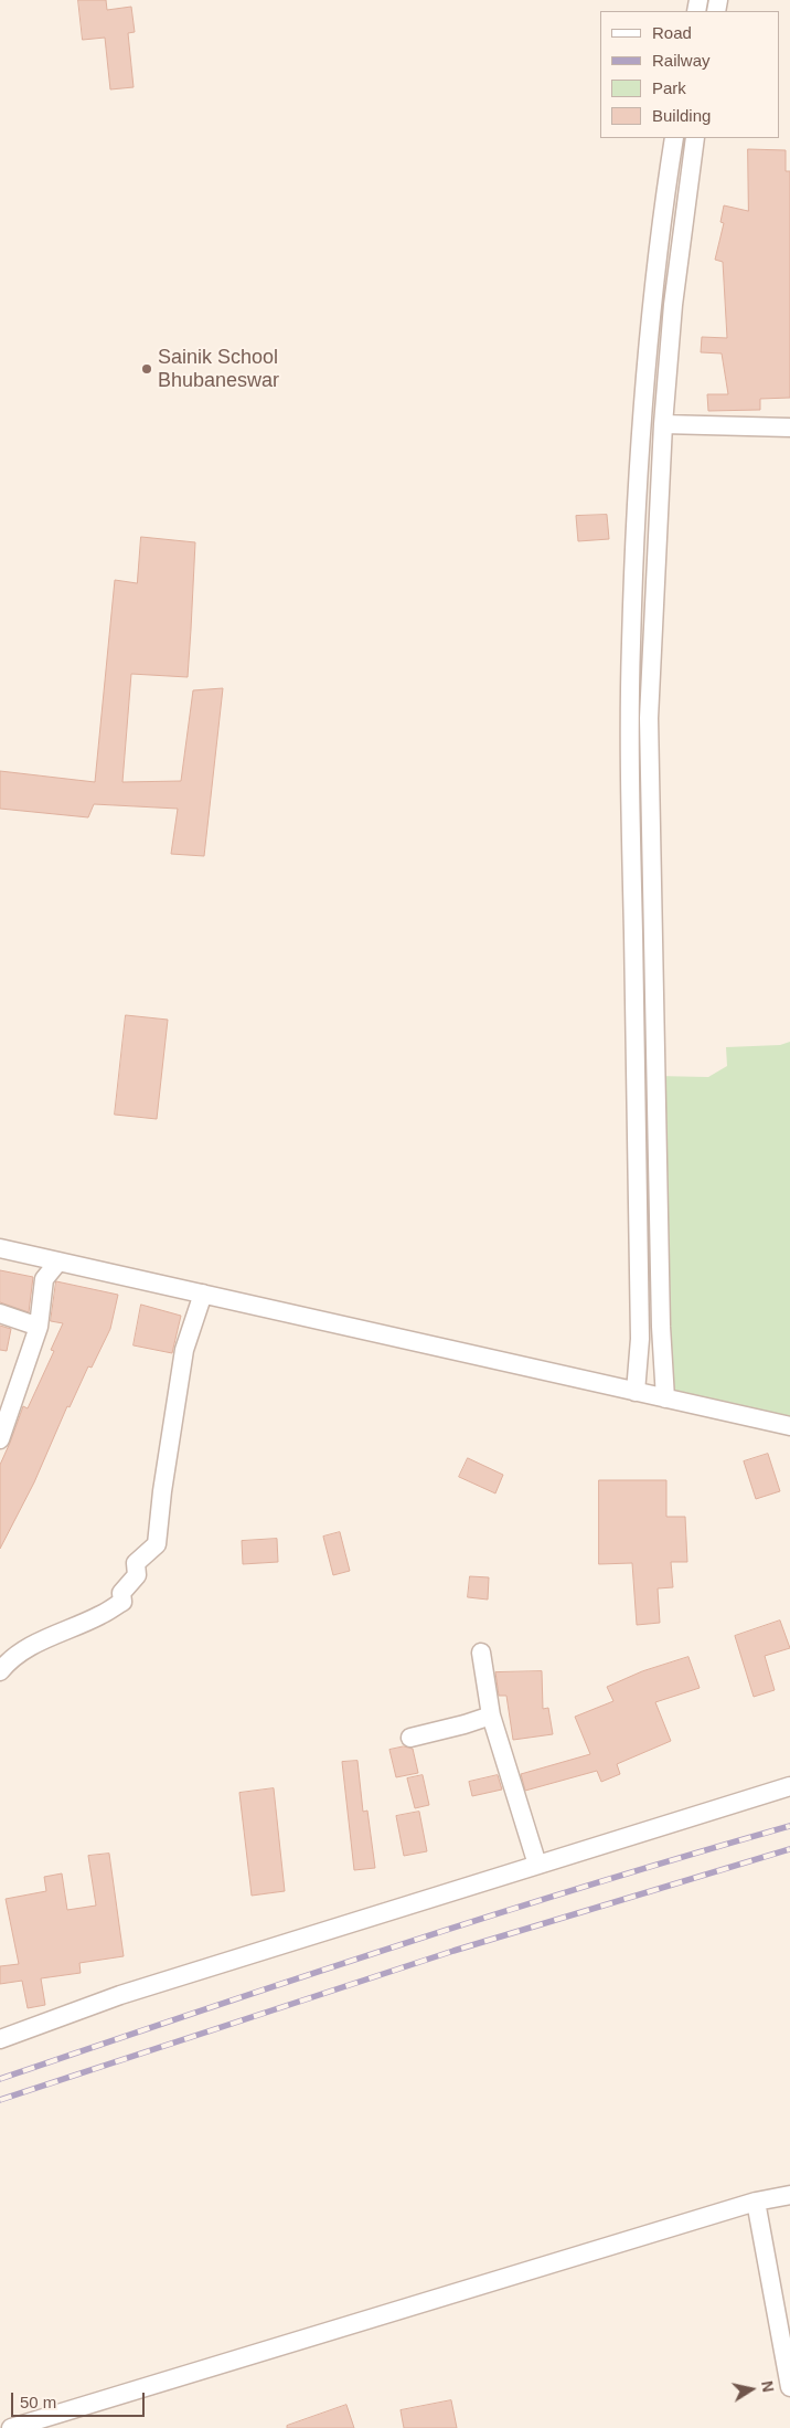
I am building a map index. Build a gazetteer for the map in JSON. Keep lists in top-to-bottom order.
{
  "places": ["Sainik School Bhubaneswar"],
  "legend": [
    "Road",
    "Railway",
    "Park",
    "Building"
  ],
  "scale_bar": "50 m",
  "north": "right"
}
